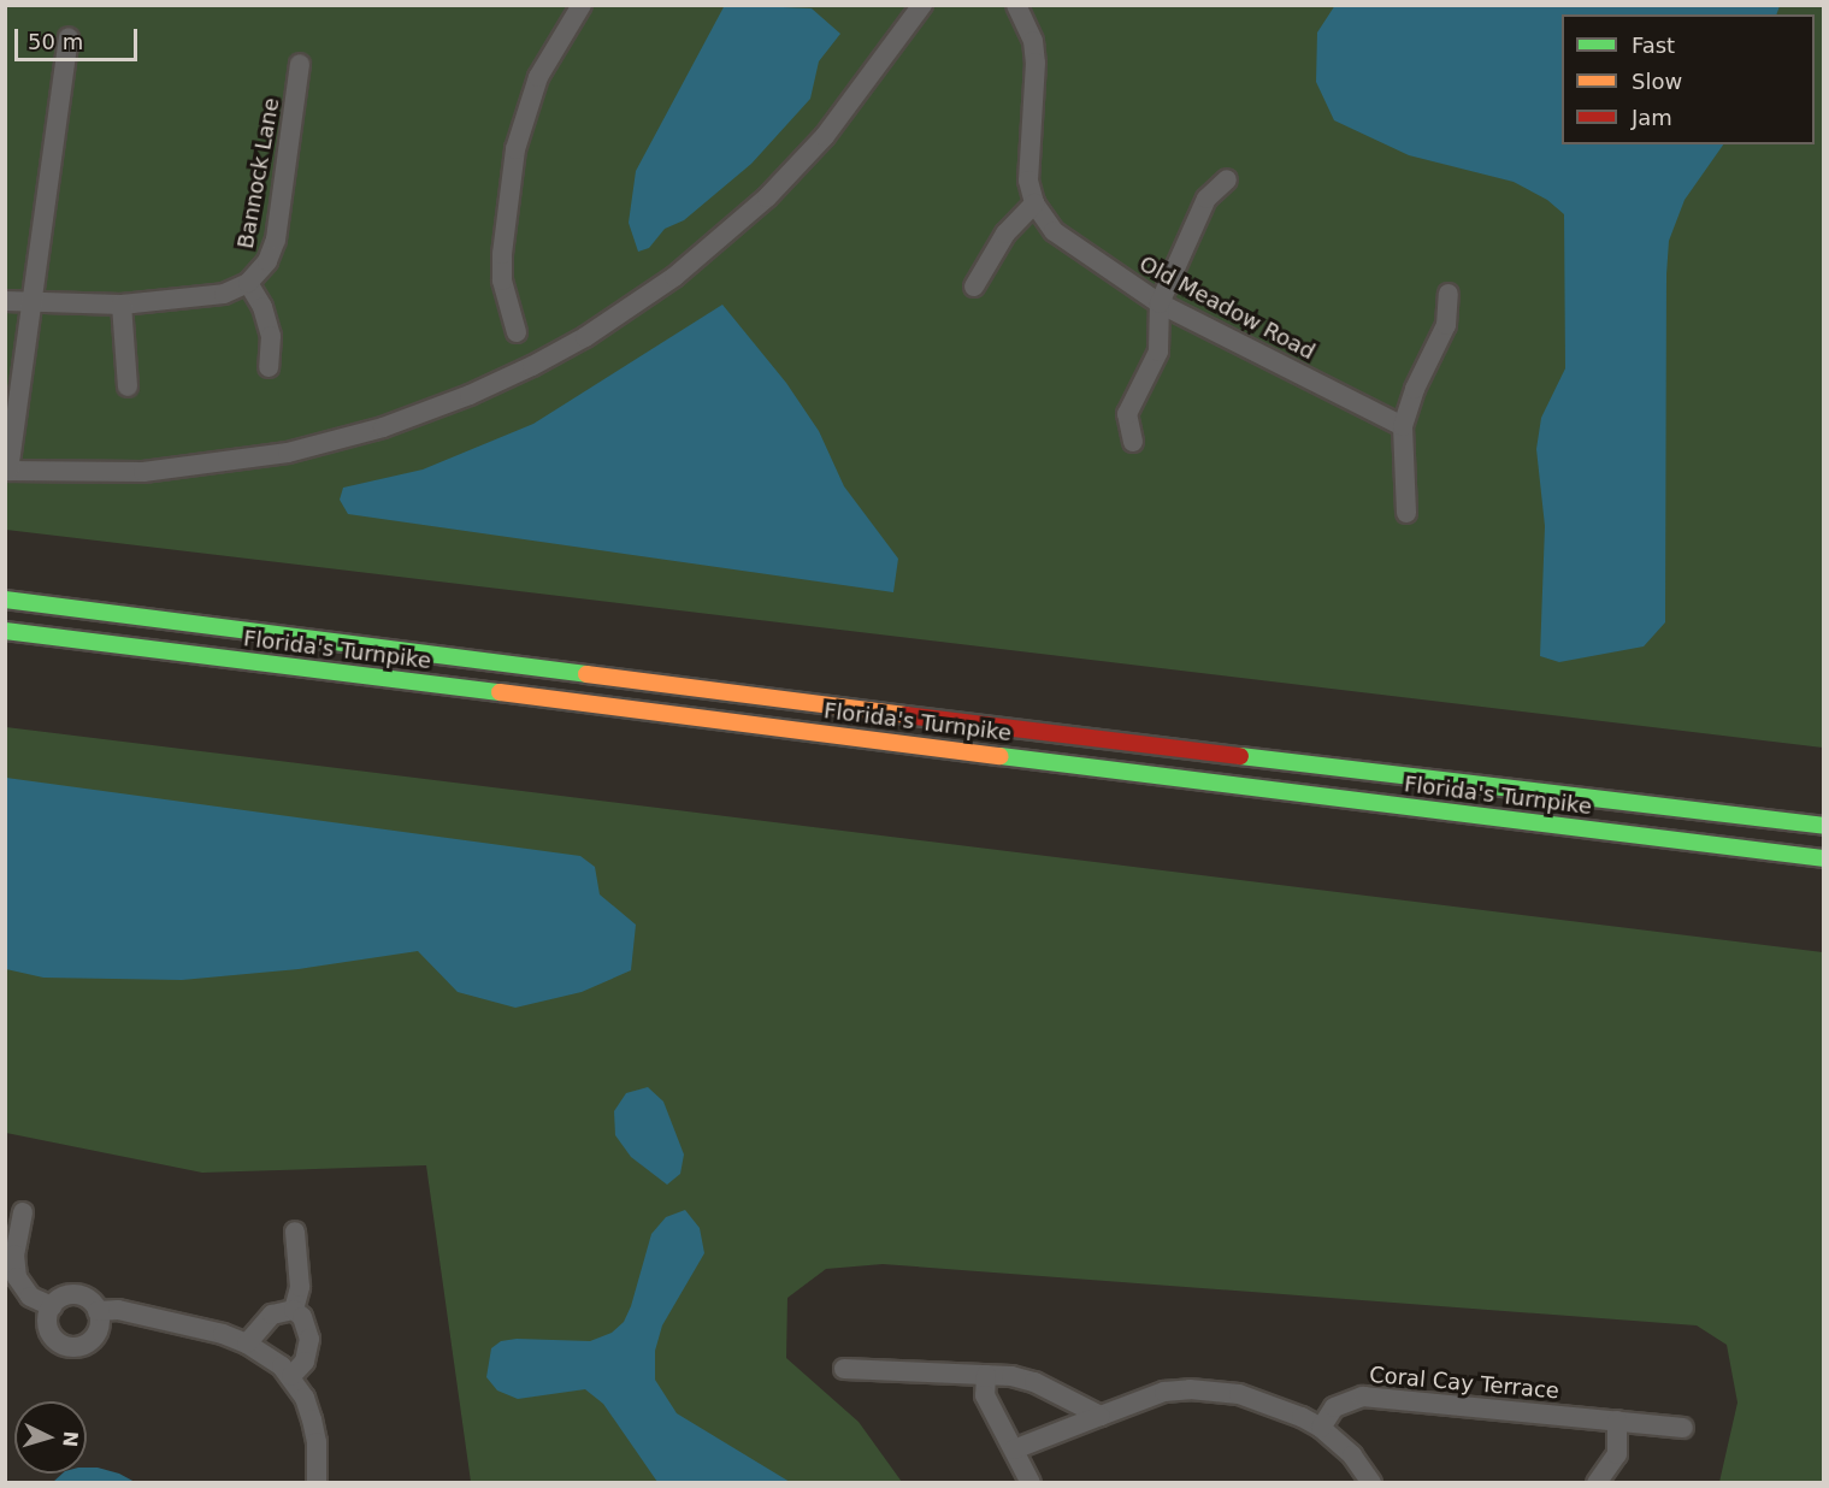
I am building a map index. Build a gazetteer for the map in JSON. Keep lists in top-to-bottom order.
{
  "streets": {
    "highway": ["Florida's Turnpike"],
    "street": ["Bannock Lane", "Old Meadow Road", "Coral Cay Terrace"]
  },
  "legend": ["Fast", "Slow", "Jam"],
  "scale_bar": "50 m",
  "north": "right"
}
